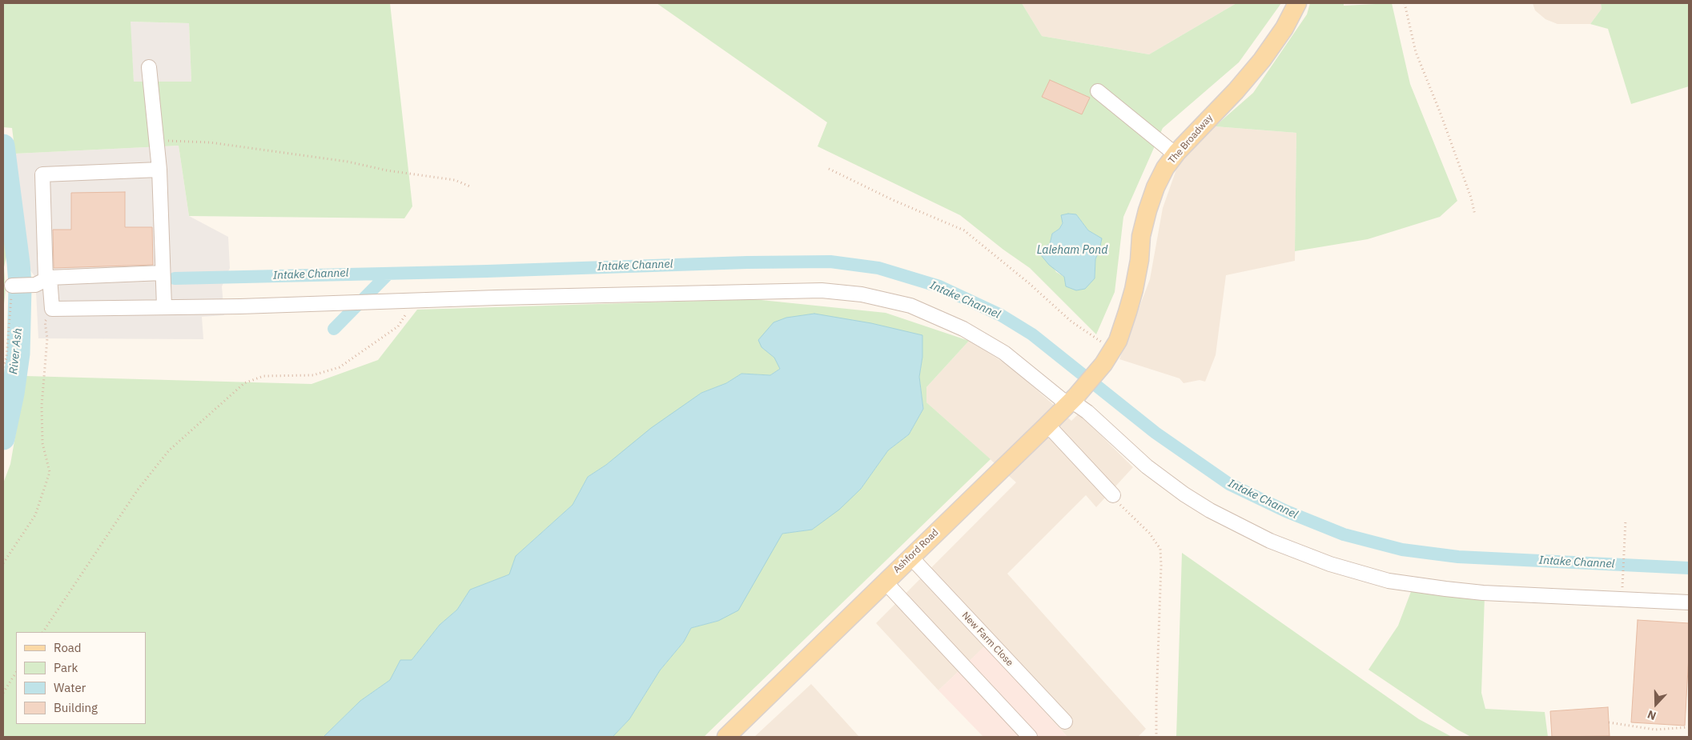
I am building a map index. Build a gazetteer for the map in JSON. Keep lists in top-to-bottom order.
{
  "streets": {
    "main road": ["The Broadway", "Ashford Road"],
    "street": ["New Farm Close"]
  },
  "crossings": [
    ["The Broadway", "Ashford Road"],
    ["Ashford Road", "New Farm Close"]
  ],
  "water": ["Laleham Pond", "Intake Channel", "River Ash"],
  "legend": [
    "Road",
    "Park",
    "Water",
    "Building"
  ],
  "north": "bottom"
}
